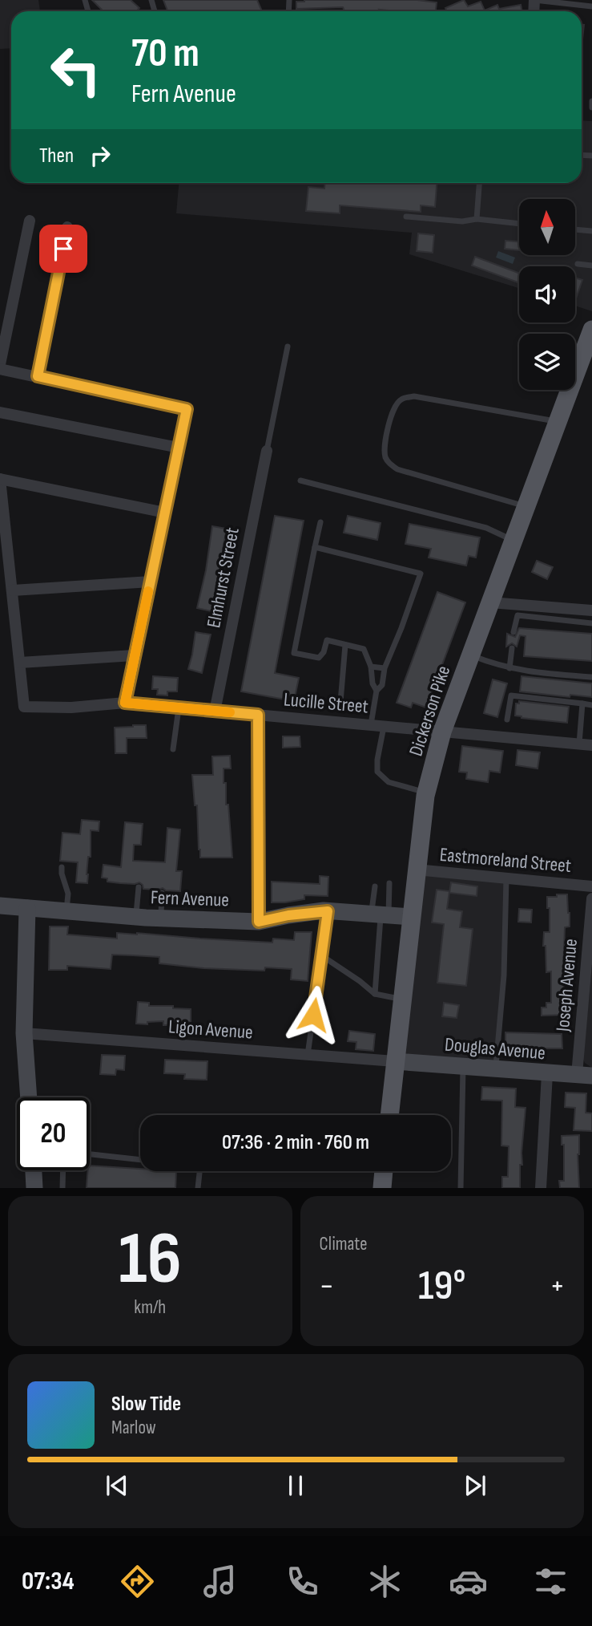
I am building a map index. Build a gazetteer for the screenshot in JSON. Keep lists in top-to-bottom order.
{
  "streets": {
    "main road": ["Dickerson Pike"],
    "street": [
      "Elmhurst Street",
      "Lucille Street",
      "Eastmoreland Street",
      "Fern Avenue",
      "Joseph Avenue",
      "Ligon Avenue",
      "Douglas Avenue"
    ]
  },
  "crossings": [
    ["Elmhurst Street", "Lucille Street"],
    ["Lucille Street", "Dickerson Pike"],
    ["Dickerson Pike", "Eastmoreland Street"],
    ["Dickerson Pike", "Fern Avenue"],
    ["Dickerson Pike", "Ligon Avenue"],
    ["Dickerson Pike", "Douglas Avenue"],
    ["Joseph Avenue", "Douglas Avenue"],
    ["Ligon Avenue", "Douglas Avenue"]
  ],
  "north": "top",
  "page": {
    "turn": ["70 m", "Fern Avenue"],
    "then": "Then",
    "limit": "20",
    "trip": "07:36 · 2 min · 760 m",
    "tile": [
      ["16", "km/h"],
      "Climate"
    ],
    "heat": ["−", "19°", "+"],
    "song": ["Slow Tide", "Marlow"],
    "tabs": "07:34"
  }
}
